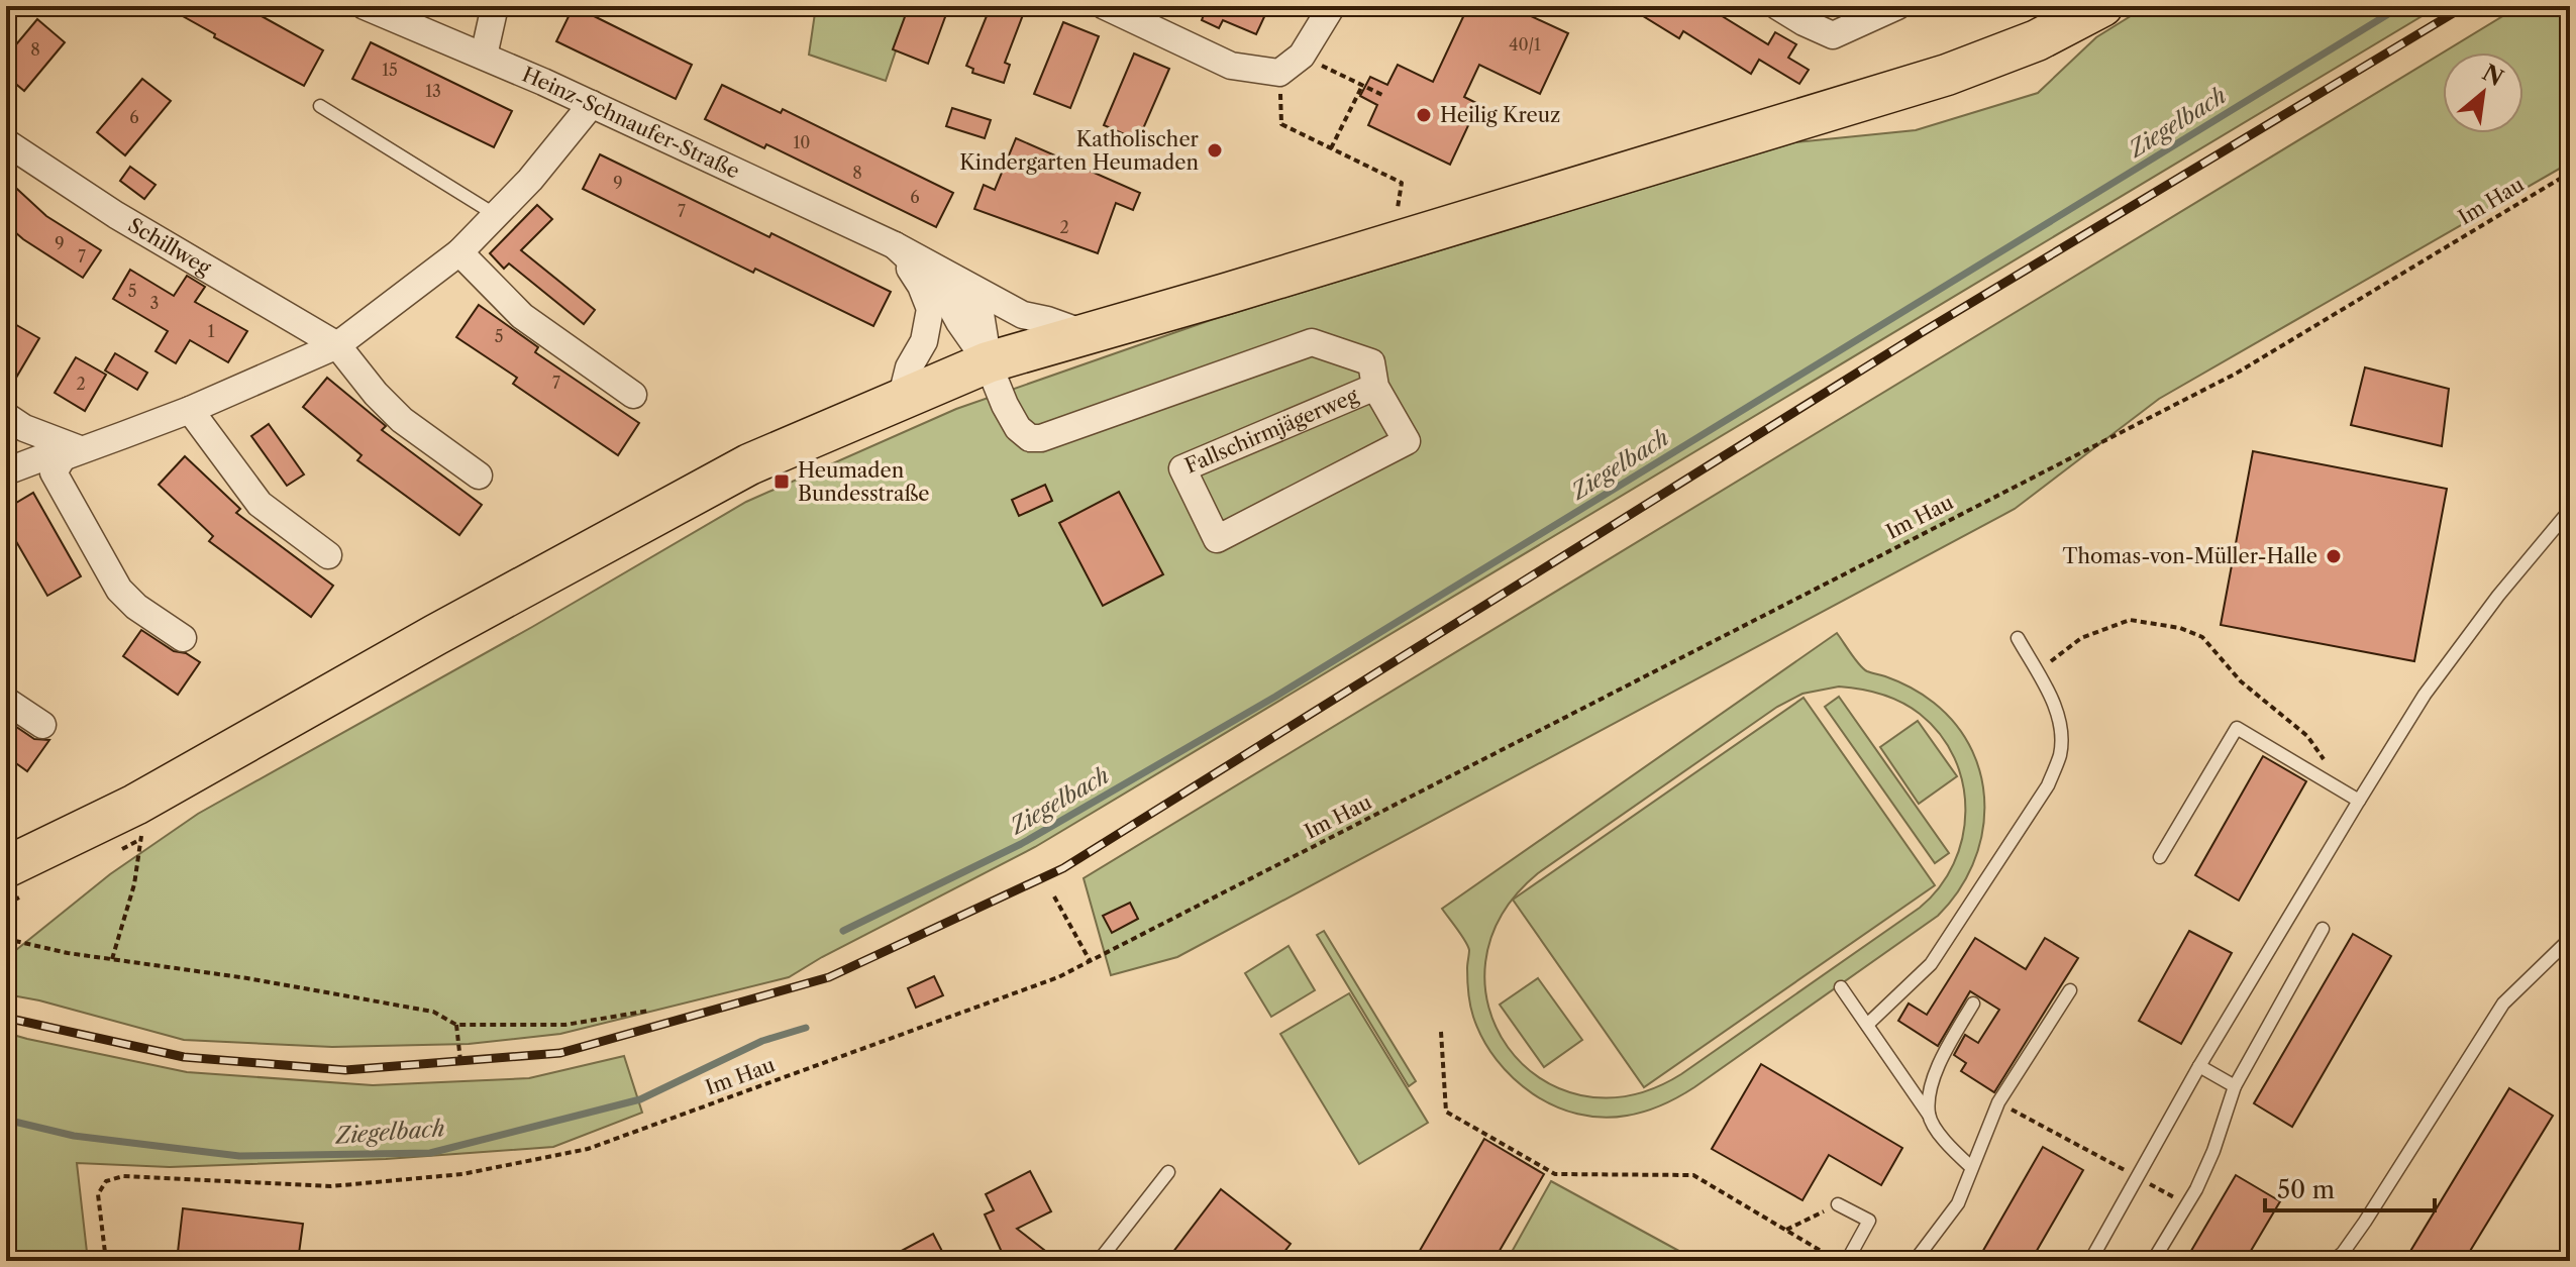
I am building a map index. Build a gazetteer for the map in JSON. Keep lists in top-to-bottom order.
{
  "streets": {
    "street": ["Heinz-Schnaufer-Straße", "Schillweg", "Fallschirmjägerweg"],
    "path": ["Im Hau"]
  },
  "crossings": [
    ["Heinz-Schnaufer-Straße", "Fallschirmjägerweg"]
  ],
  "water": ["Ziegelbach"],
  "places": {
    "other": ["Heilig Kreuz", "Katholischer Kindergarten Heumaden", "Thomas-von-Müller-Halle"],
    "transit": ["Heumaden Bundesstraße"]
  },
  "house_numbers": [
    "40/1",
    "8",
    "15",
    "13",
    "6",
    "10",
    "8",
    "9",
    "6",
    "7",
    "2",
    "9",
    "7",
    "5",
    "3",
    "1",
    "5",
    "7",
    "2"
  ],
  "scale_bar": "50 m",
  "north": "top right"
}
